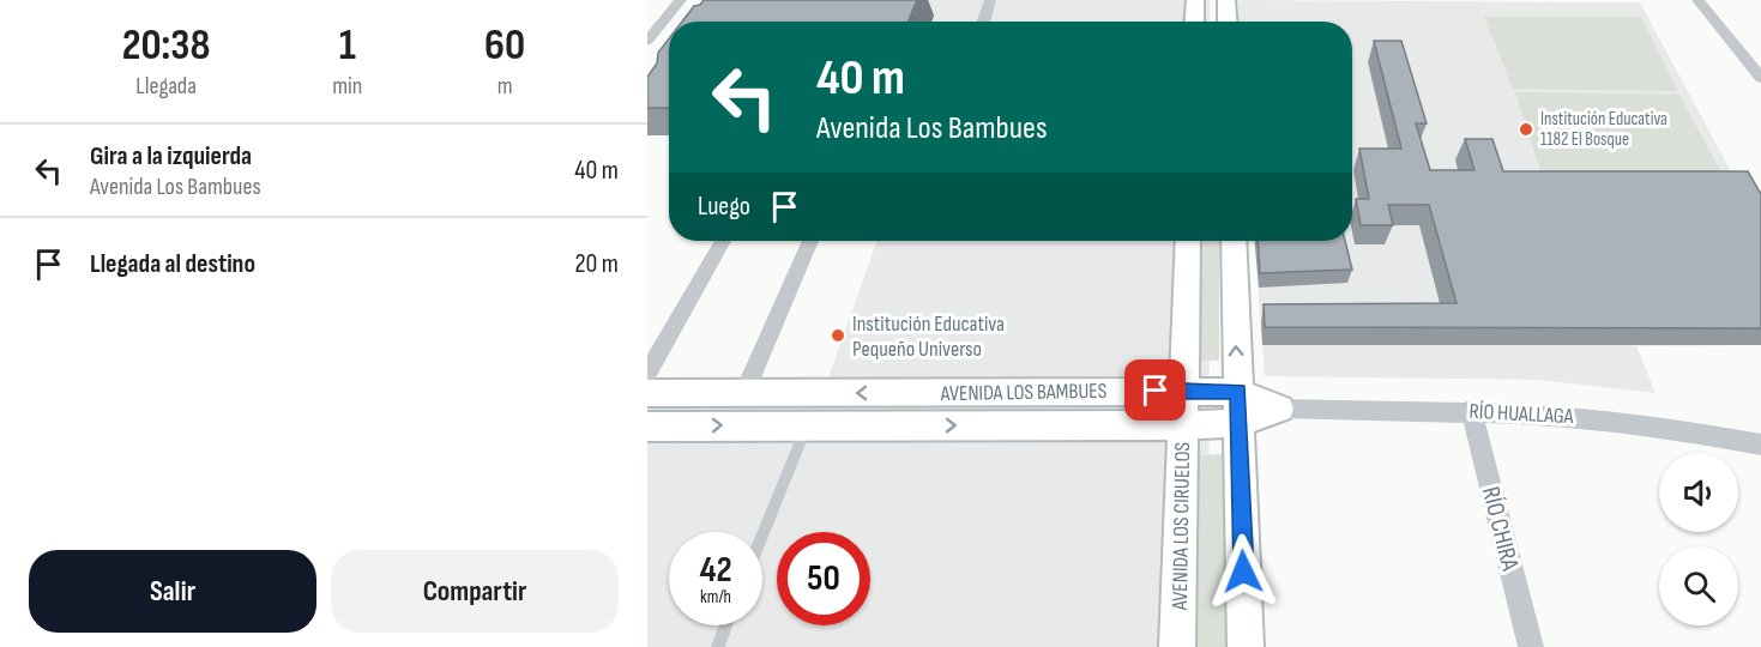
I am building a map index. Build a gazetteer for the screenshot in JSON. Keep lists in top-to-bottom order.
{
  "streets": {
    "main road": ["AVENIDA LOS BAMBUES", "AVENIDA LOS CIRUELOS"],
    "street": ["RÍO HUALLAGA", "RÍO CHIRA"]
  },
  "crossings": [
    ["AVENIDA LOS BAMBUES", "RÍO HUALLAGA"],
    ["AVENIDA LOS BAMBUES", "AVENIDA LOS CIRUELOS"],
    ["RÍO HUALLAGA", "RÍO CHIRA"]
  ],
  "places": ["Institución Educativa 1182 El Bosque", "Institución Educativa Pequeño Universo"],
  "page": {
    "eta": [
      "20:38",
      "Llegada",
      "1",
      "min",
      "60",
      "m"
    ],
    "turn": ["40 m", "Avenida Los Bambues"],
    "list": [
      {
        "name": "Gira a la izquierda",
        "note": "Avenida Los Bambues",
        "value": "40 m"
      },
      {
        "name": "Llegada al destino",
        "value": "20 m"
      }
    ],
    "then": "Luego",
    "speed": "42 km/h",
    "limit": "50",
    "buttons": ["Salir", "Compartir"]
  }
}
